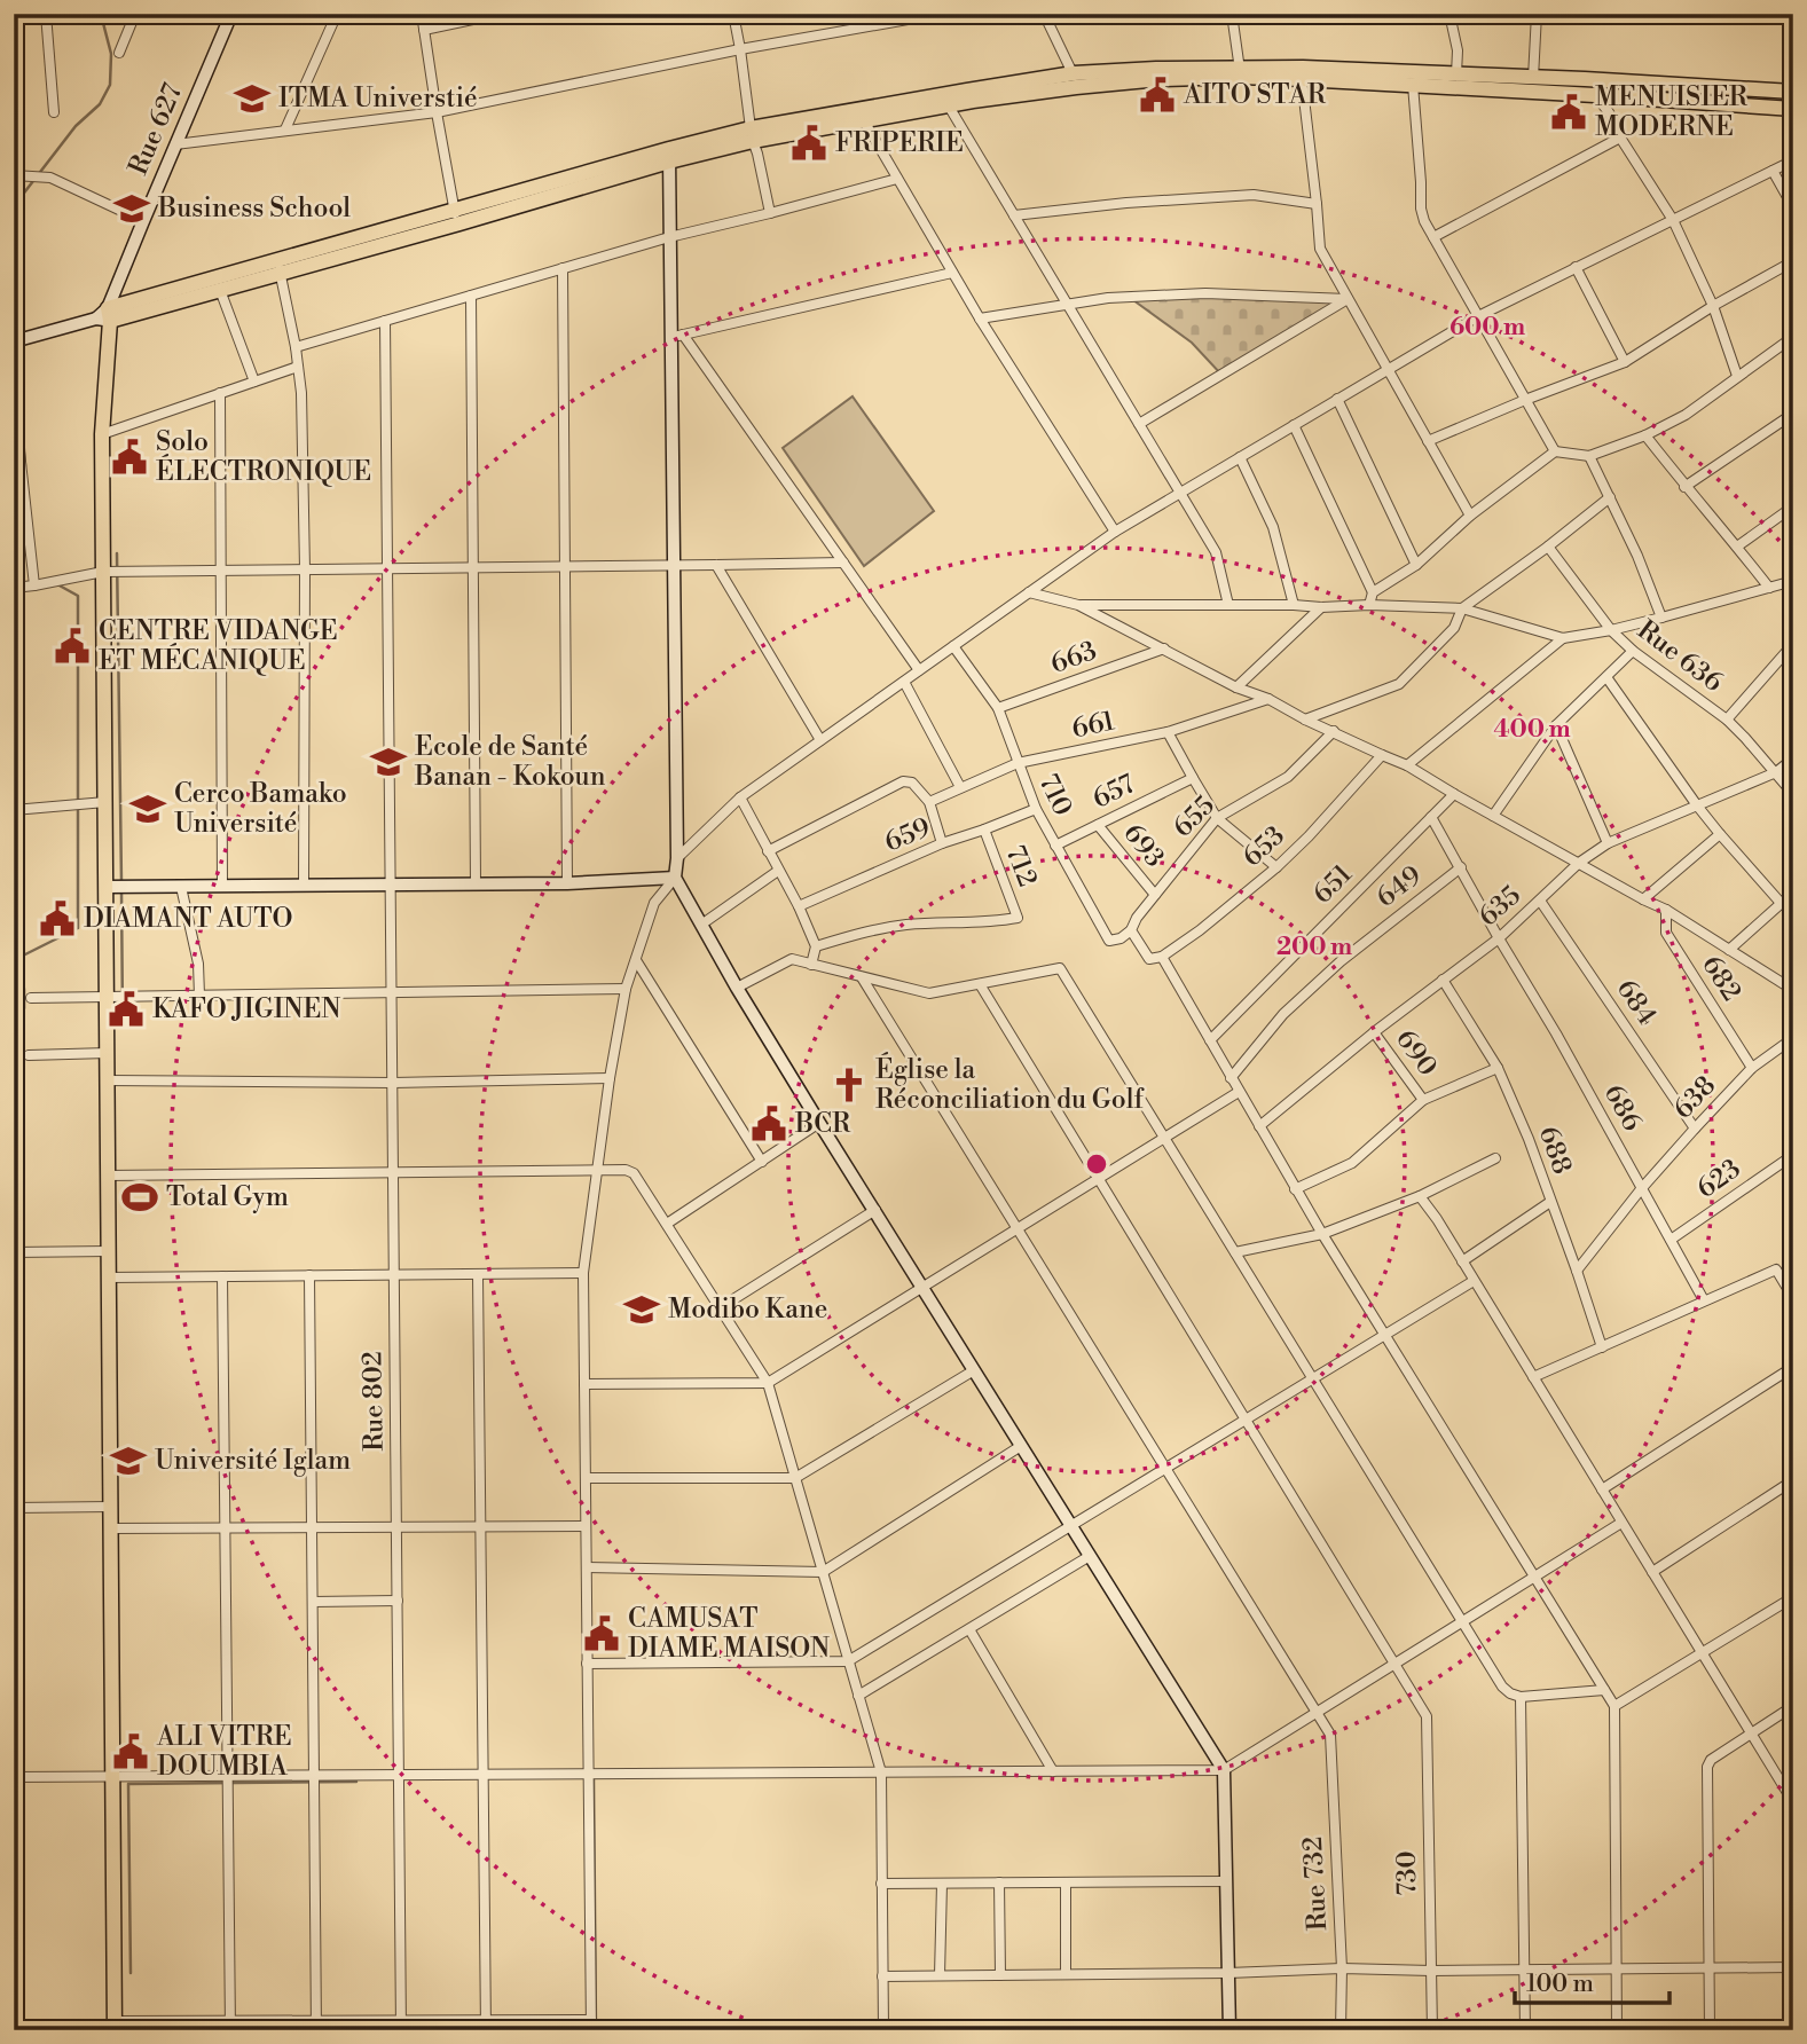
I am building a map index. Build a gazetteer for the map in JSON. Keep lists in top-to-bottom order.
{
  "streets": {
    "street": [
      "Rue 627",
      "Rue 636",
      "663",
      "661",
      "657",
      "710",
      "655",
      "659",
      "693",
      "653",
      "712",
      "651",
      "649",
      "635",
      "682",
      "684",
      "690",
      "638",
      "686",
      "688",
      "623",
      "Rue 802",
      "730",
      "Rue 732"
    ]
  },
  "crossings": [
    ["Rue 636", "635"],
    ["663", "710"],
    ["661", "710"],
    ["657", "710"],
    ["657", "693"],
    ["710", "655"],
    ["710", "659"],
    ["655", "693"],
    ["659", "712"],
    ["651", "686"],
    ["649", "686"],
    ["635", "684"],
    ["635", "690"],
    ["635", "686"],
    ["635", "688"],
    ["682", "638"],
    ["684", "638"],
    ["638", "686"],
    ["638", "688"],
    ["686", "623"]
  ],
  "places": {
    "public building": [
      "AITO STAR",
      "MENUISIER MODERNE",
      "FRIPERIE",
      "Solo ÉLECTRONIQUE",
      "CENTRE VIDANGE ET MÉCANIQUE",
      "DIAMANT AUTO",
      "KAFO JIGINEN",
      "BCR",
      "CAMUSAT DIAME MAISON",
      "ALI VITRE DOUMBIA"
    ],
    "school or university": [
      "ITMA Universtié",
      "Business School",
      "Ecole de Santé Banan - Kokoun",
      "Cerco Bamako Université",
      "Modibo Kane",
      "Université Iglam"
    ],
    "church": ["Église la Réconciliation du Golf"],
    "sports": ["Total Gym"]
  },
  "scale_bar": "100 m",
  "rings": ["600 m", "400 m", "200 m"]
}
